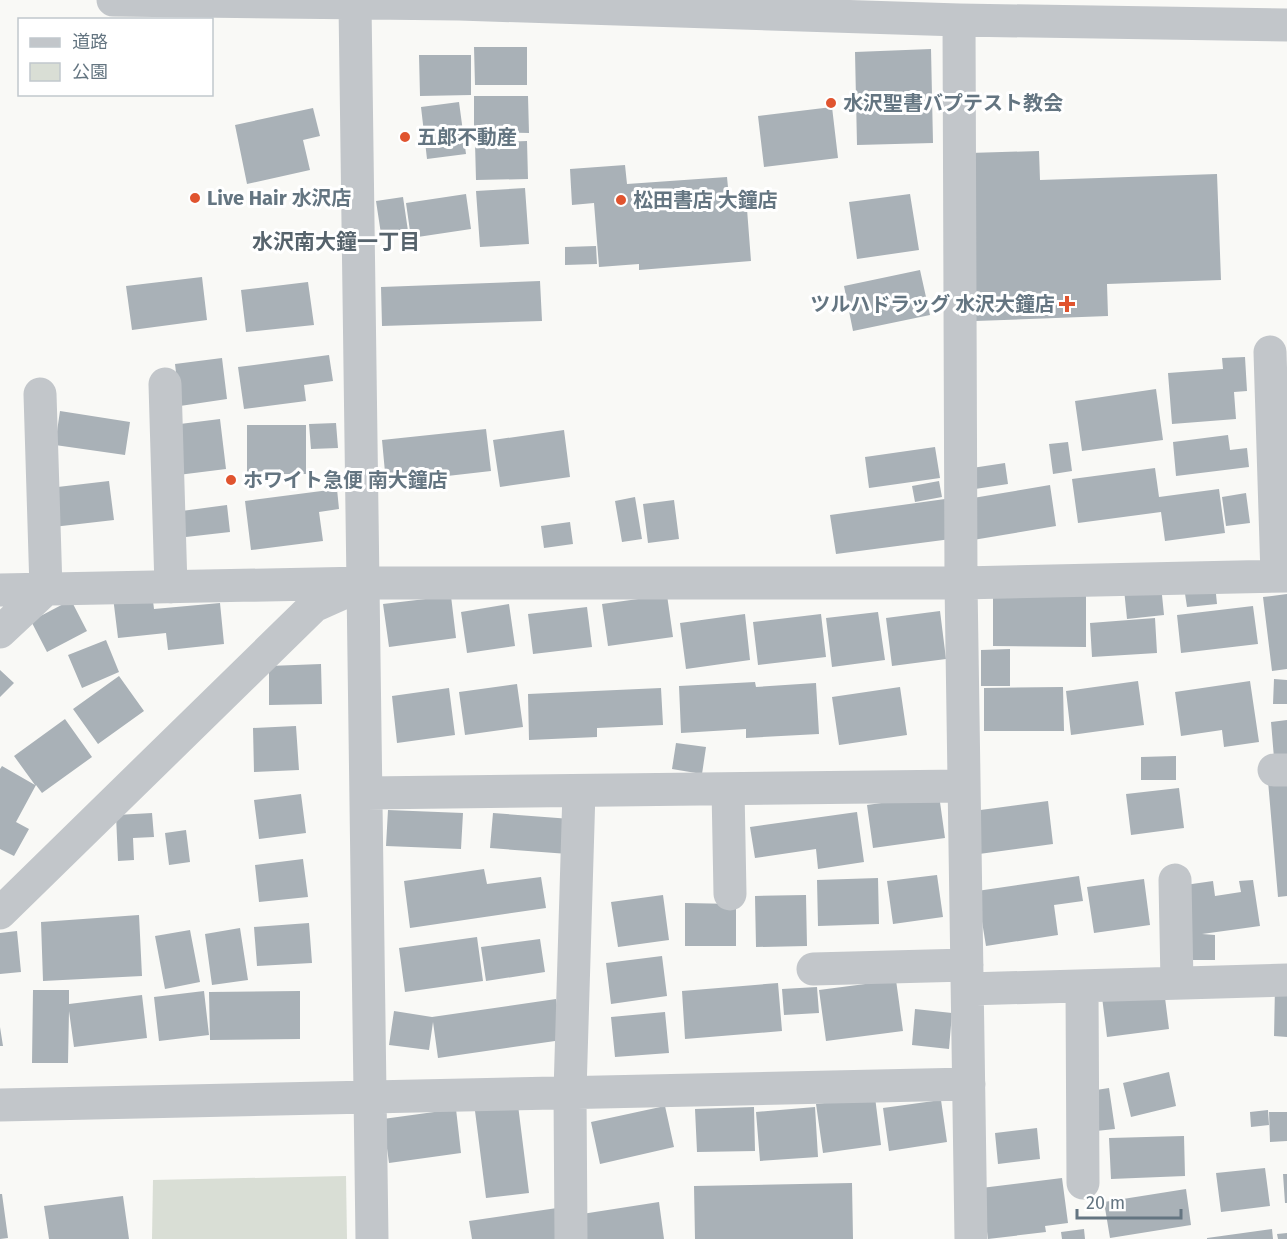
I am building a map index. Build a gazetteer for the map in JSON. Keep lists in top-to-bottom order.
{
  "districts": ["水沢南大鐘一丁目"],
  "places": {
    "other": [
      "水沢聖書バプテスト教会",
      "五郎不動産",
      "Live Hair 水沢店",
      "松田書店 大鐘店",
      "ホワイト急便 南大鐘店"
    ],
    "health": ["ツルハドラッグ 水沢大鐘店"]
  },
  "legend": ["道路", "公園"],
  "scale_bar": "20 m"
}
